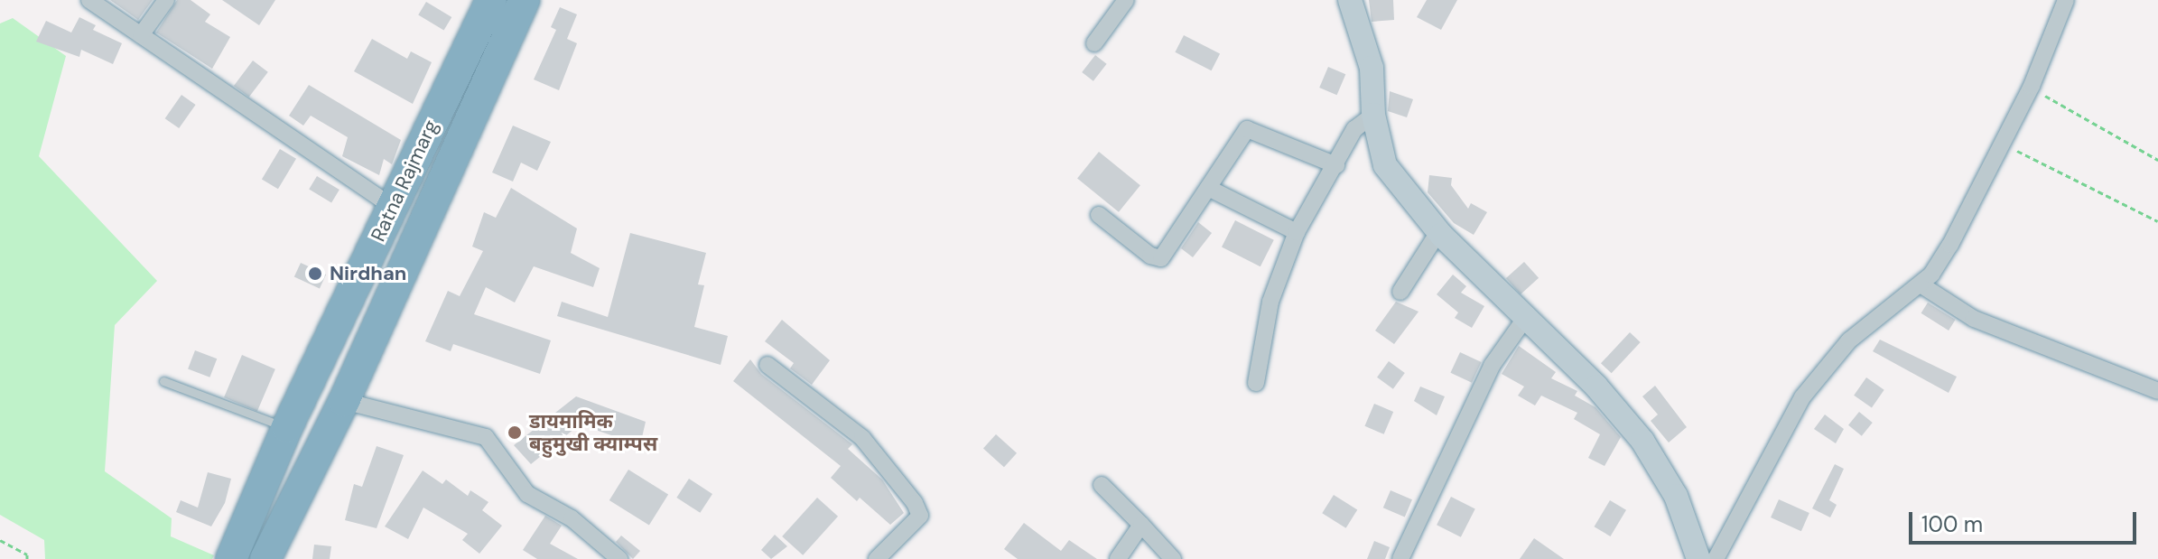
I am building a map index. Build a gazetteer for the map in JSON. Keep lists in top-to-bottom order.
{
  "streets": {
    "highway": ["Ratna Rajmarg"]
  },
  "places": ["Nirdhan", "डायमामिक बहुमुखी क्याम्पस"],
  "scale_bar": "100 m"
}
